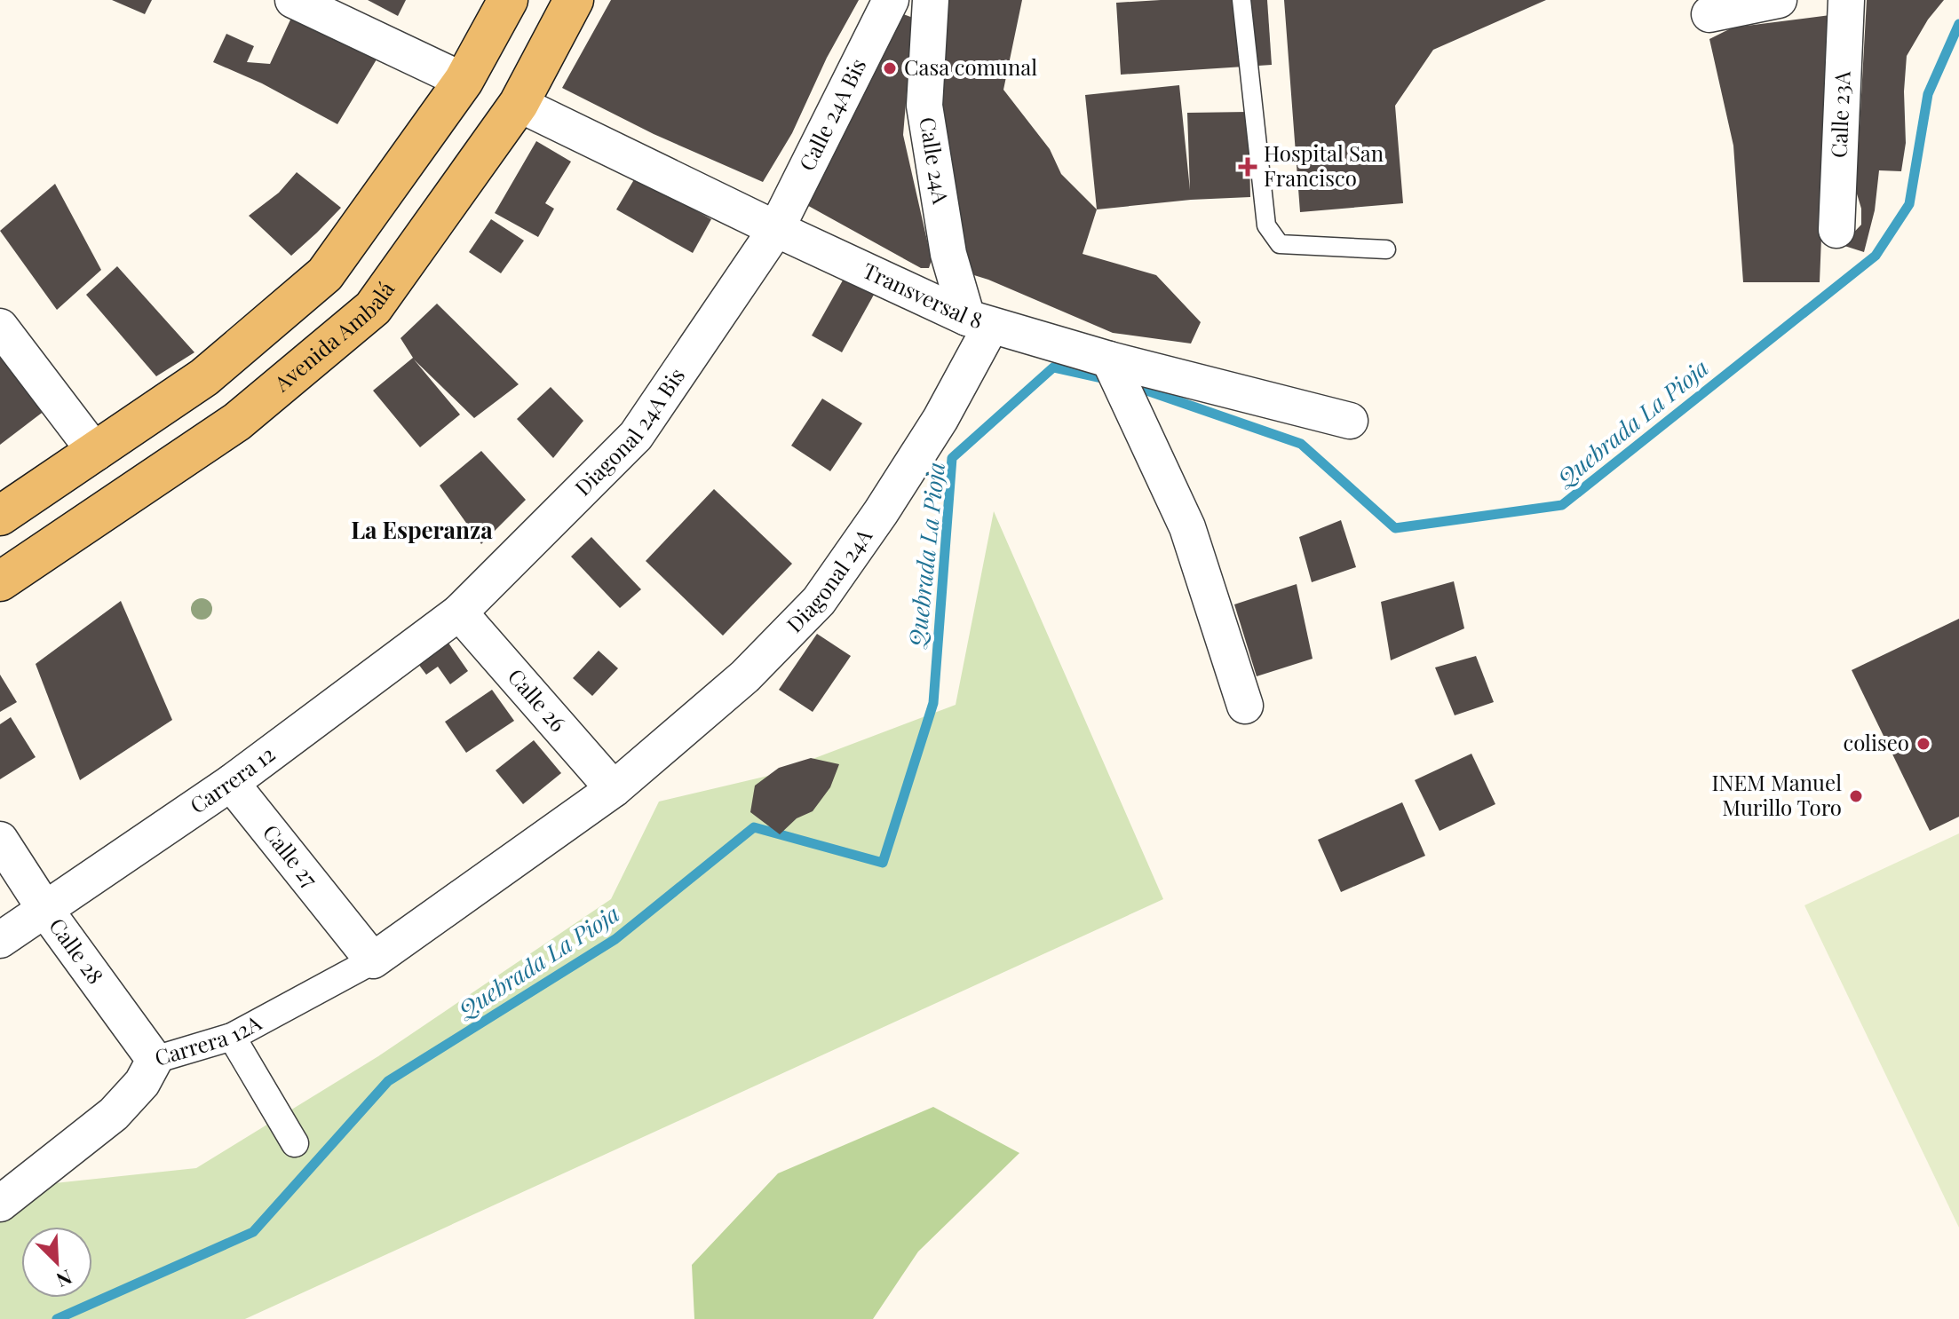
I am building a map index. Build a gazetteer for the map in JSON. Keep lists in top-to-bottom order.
{
  "streets": {
    "main road": ["Avenida Ambalá"],
    "street": [
      "Calle 24A Bis",
      "Calle 23A",
      "Calle 24A",
      "Transversal 8",
      "Diagonal 24A Bis",
      "Diagonal 24A",
      "Calle 26",
      "Carrera 12",
      "Calle 27",
      "Calle 28",
      "Carrera 12A"
    ]
  },
  "crossings": [
    ["Calle 24A Bis", "Transversal 8"],
    ["Calle 24A Bis", "Diagonal 24A Bis"],
    ["Calle 24A", "Transversal 8"],
    ["Calle 24A", "Diagonal 24A"],
    ["Transversal 8", "Avenida Ambalá"],
    ["Transversal 8", "Diagonal 24A Bis"],
    ["Transversal 8", "Diagonal 24A"],
    ["Diagonal 24A Bis", "Calle 26"],
    ["Diagonal 24A Bis", "Carrera 12"],
    ["Diagonal 24A", "Calle 26"],
    ["Diagonal 24A", "Carrera 12A"],
    ["Calle 26", "Carrera 12"],
    ["Calle 26", "Carrera 12A"],
    ["Carrera 12", "Calle 27"],
    ["Carrera 12", "Calle 28"],
    ["Calle 27", "Carrera 12A"],
    ["Calle 28", "Carrera 12A"]
  ],
  "districts": ["La Esperanza"],
  "water": ["Quebrada La Pioja"],
  "places": {
    "other": ["Casa comunal", "coliseo", "INEM Manuel Murillo Toro"],
    "health": ["Hospital San Francisco"]
  },
  "north": "bottom right"
}
